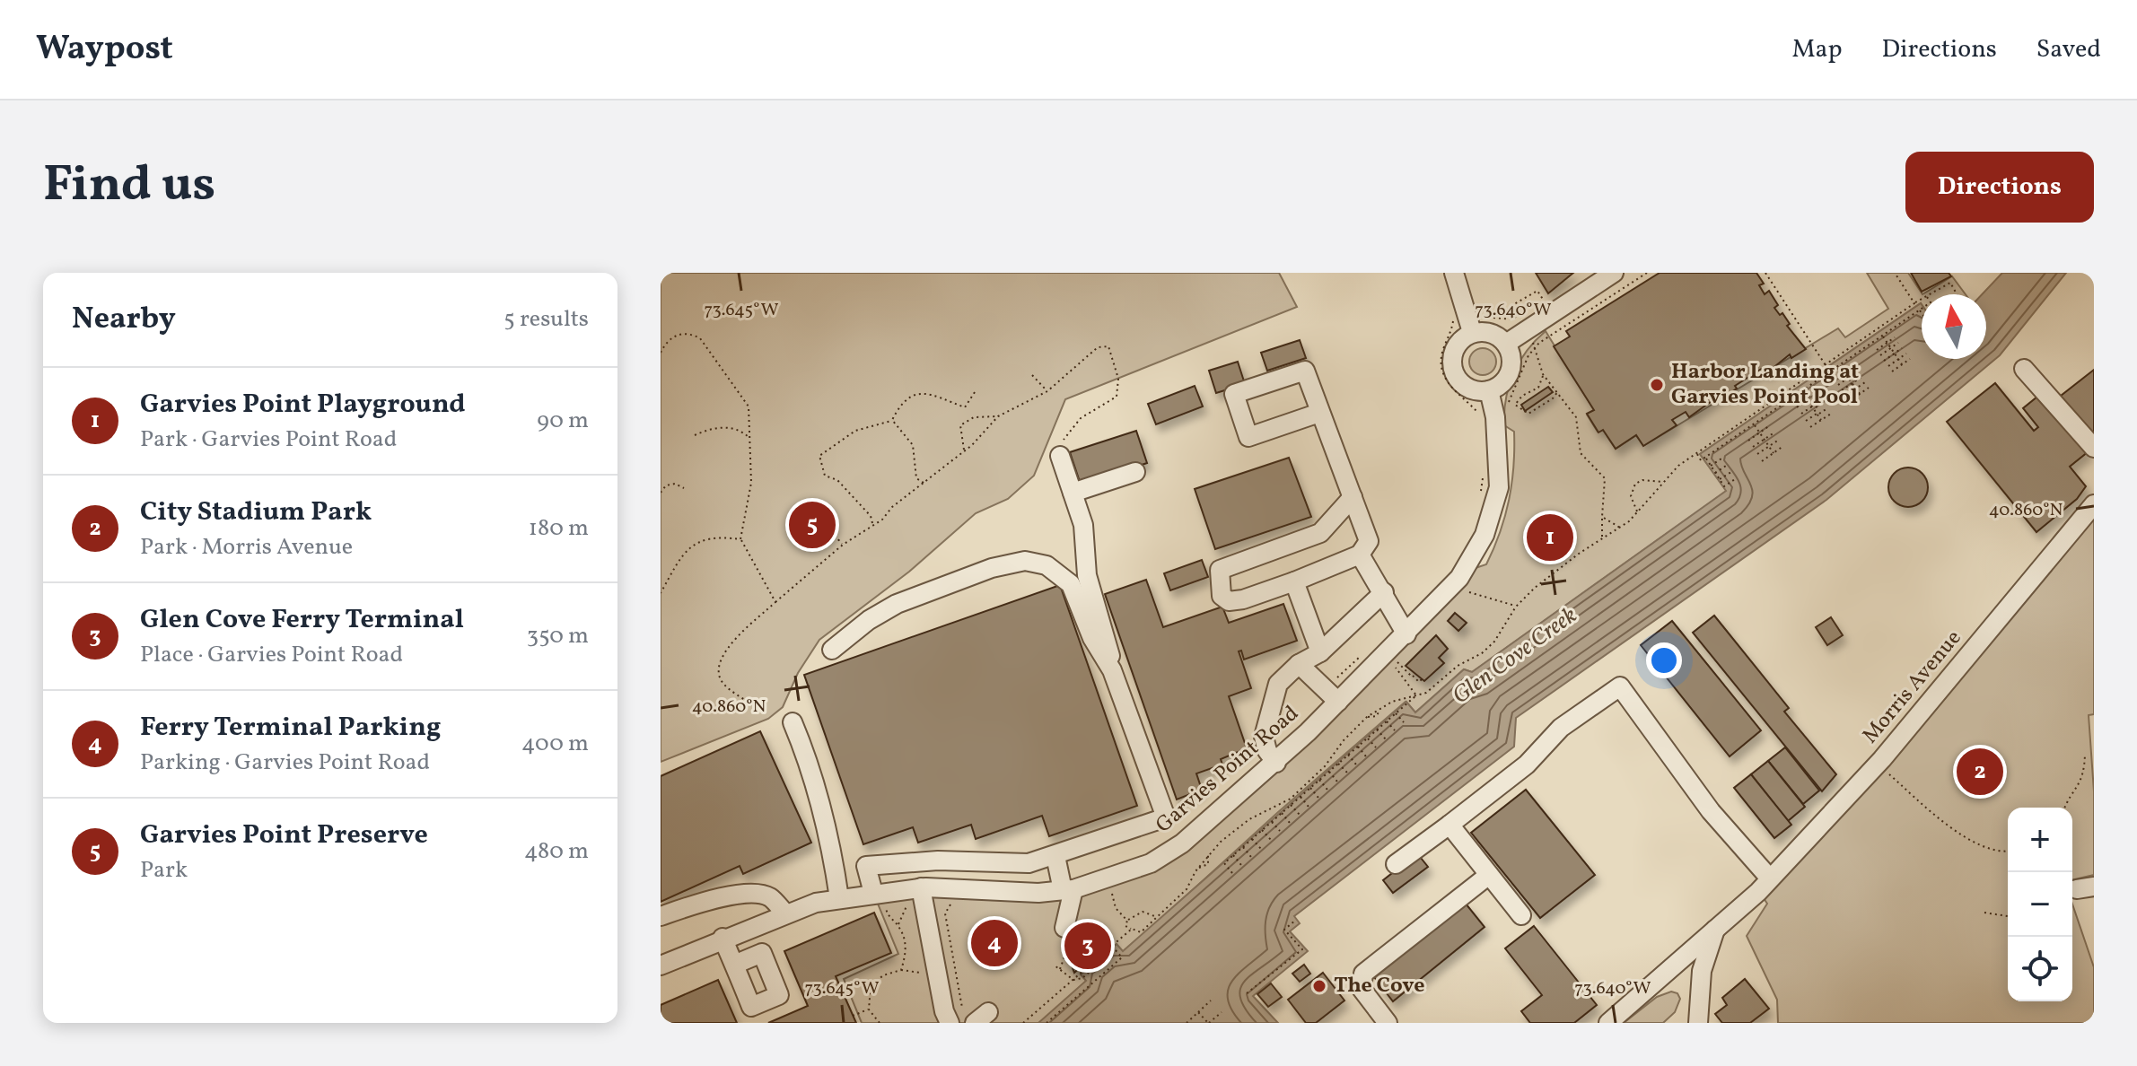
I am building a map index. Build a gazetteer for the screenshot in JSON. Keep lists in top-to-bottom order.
{
  "streets": {
    "street": ["Morris Avenue", "Garvies Point Road"]
  },
  "water": ["Glen Cove Creek"],
  "places": ["Harbor Landing at Garvies Point Pool", "The Cove"],
  "north": "top",
  "page": {
    "header": "Waypost",
    "nav": ["Map", "Directions", "Saved"],
    "title": "Find us",
    "buttons": "Directions",
    "heading": ["Nearby", "5 results"],
    "list": [
      {
        "mark": "1",
        "name": "Garvies Point Playground",
        "note": "Park · Garvies Point Road",
        "value": "90 m"
      },
      {
        "mark": "2",
        "name": "City Stadium Park",
        "note": "Park · Morris Avenue",
        "value": "180 m"
      },
      {
        "mark": "3",
        "name": "Glen Cove Ferry Terminal",
        "note": "Place · Garvies Point Road",
        "value": "350 m"
      },
      {
        "mark": "4",
        "name": "Ferry Terminal Parking",
        "note": "Parking · Garvies Point Road",
        "value": "400 m"
      },
      {
        "mark": "5",
        "name": "Garvies Point Preserve",
        "note": "Park",
        "value": "480 m"
      }
    ],
    "pins": [
      "5",
      "1",
      "2",
      "4",
      "3"
    ],
    "map_buttons": ["+", "−"]
  },
  "coordinates": ["73.645°W", "73.640°W", "40.860°N"]
}
